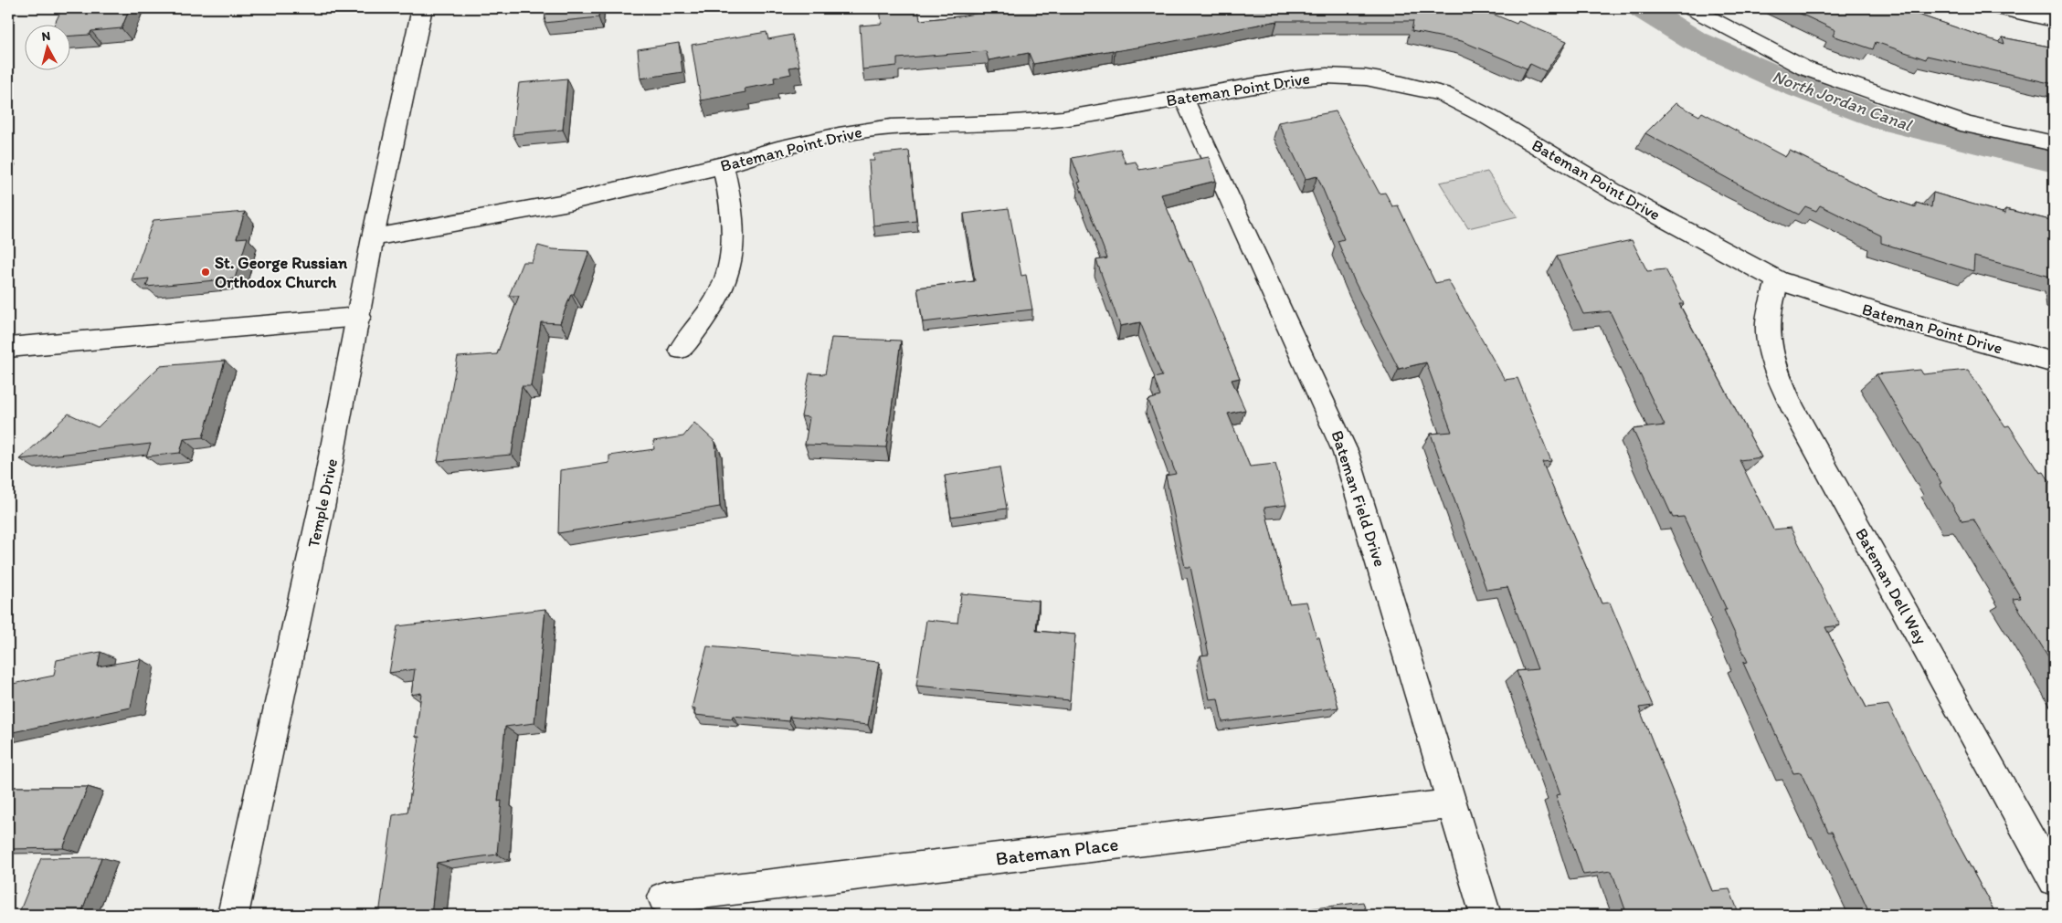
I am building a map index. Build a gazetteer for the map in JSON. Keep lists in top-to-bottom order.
{
  "streets": {
    "street": [
      "Bateman Point Drive",
      "Bateman Field Drive",
      "Temple Drive",
      "Bateman Dell Way",
      "Bateman Place"
    ]
  },
  "crossings": [
    ["Bateman Point Drive", "Bateman Field Drive"],
    ["Bateman Point Drive", "Temple Drive"],
    ["Bateman Point Drive", "Bateman Dell Way"],
    ["Bateman Field Drive", "Bateman Place"]
  ],
  "water": ["North Jordan Canal"],
  "places": ["St. George Russian Orthodox Church"],
  "north": "top"
}
